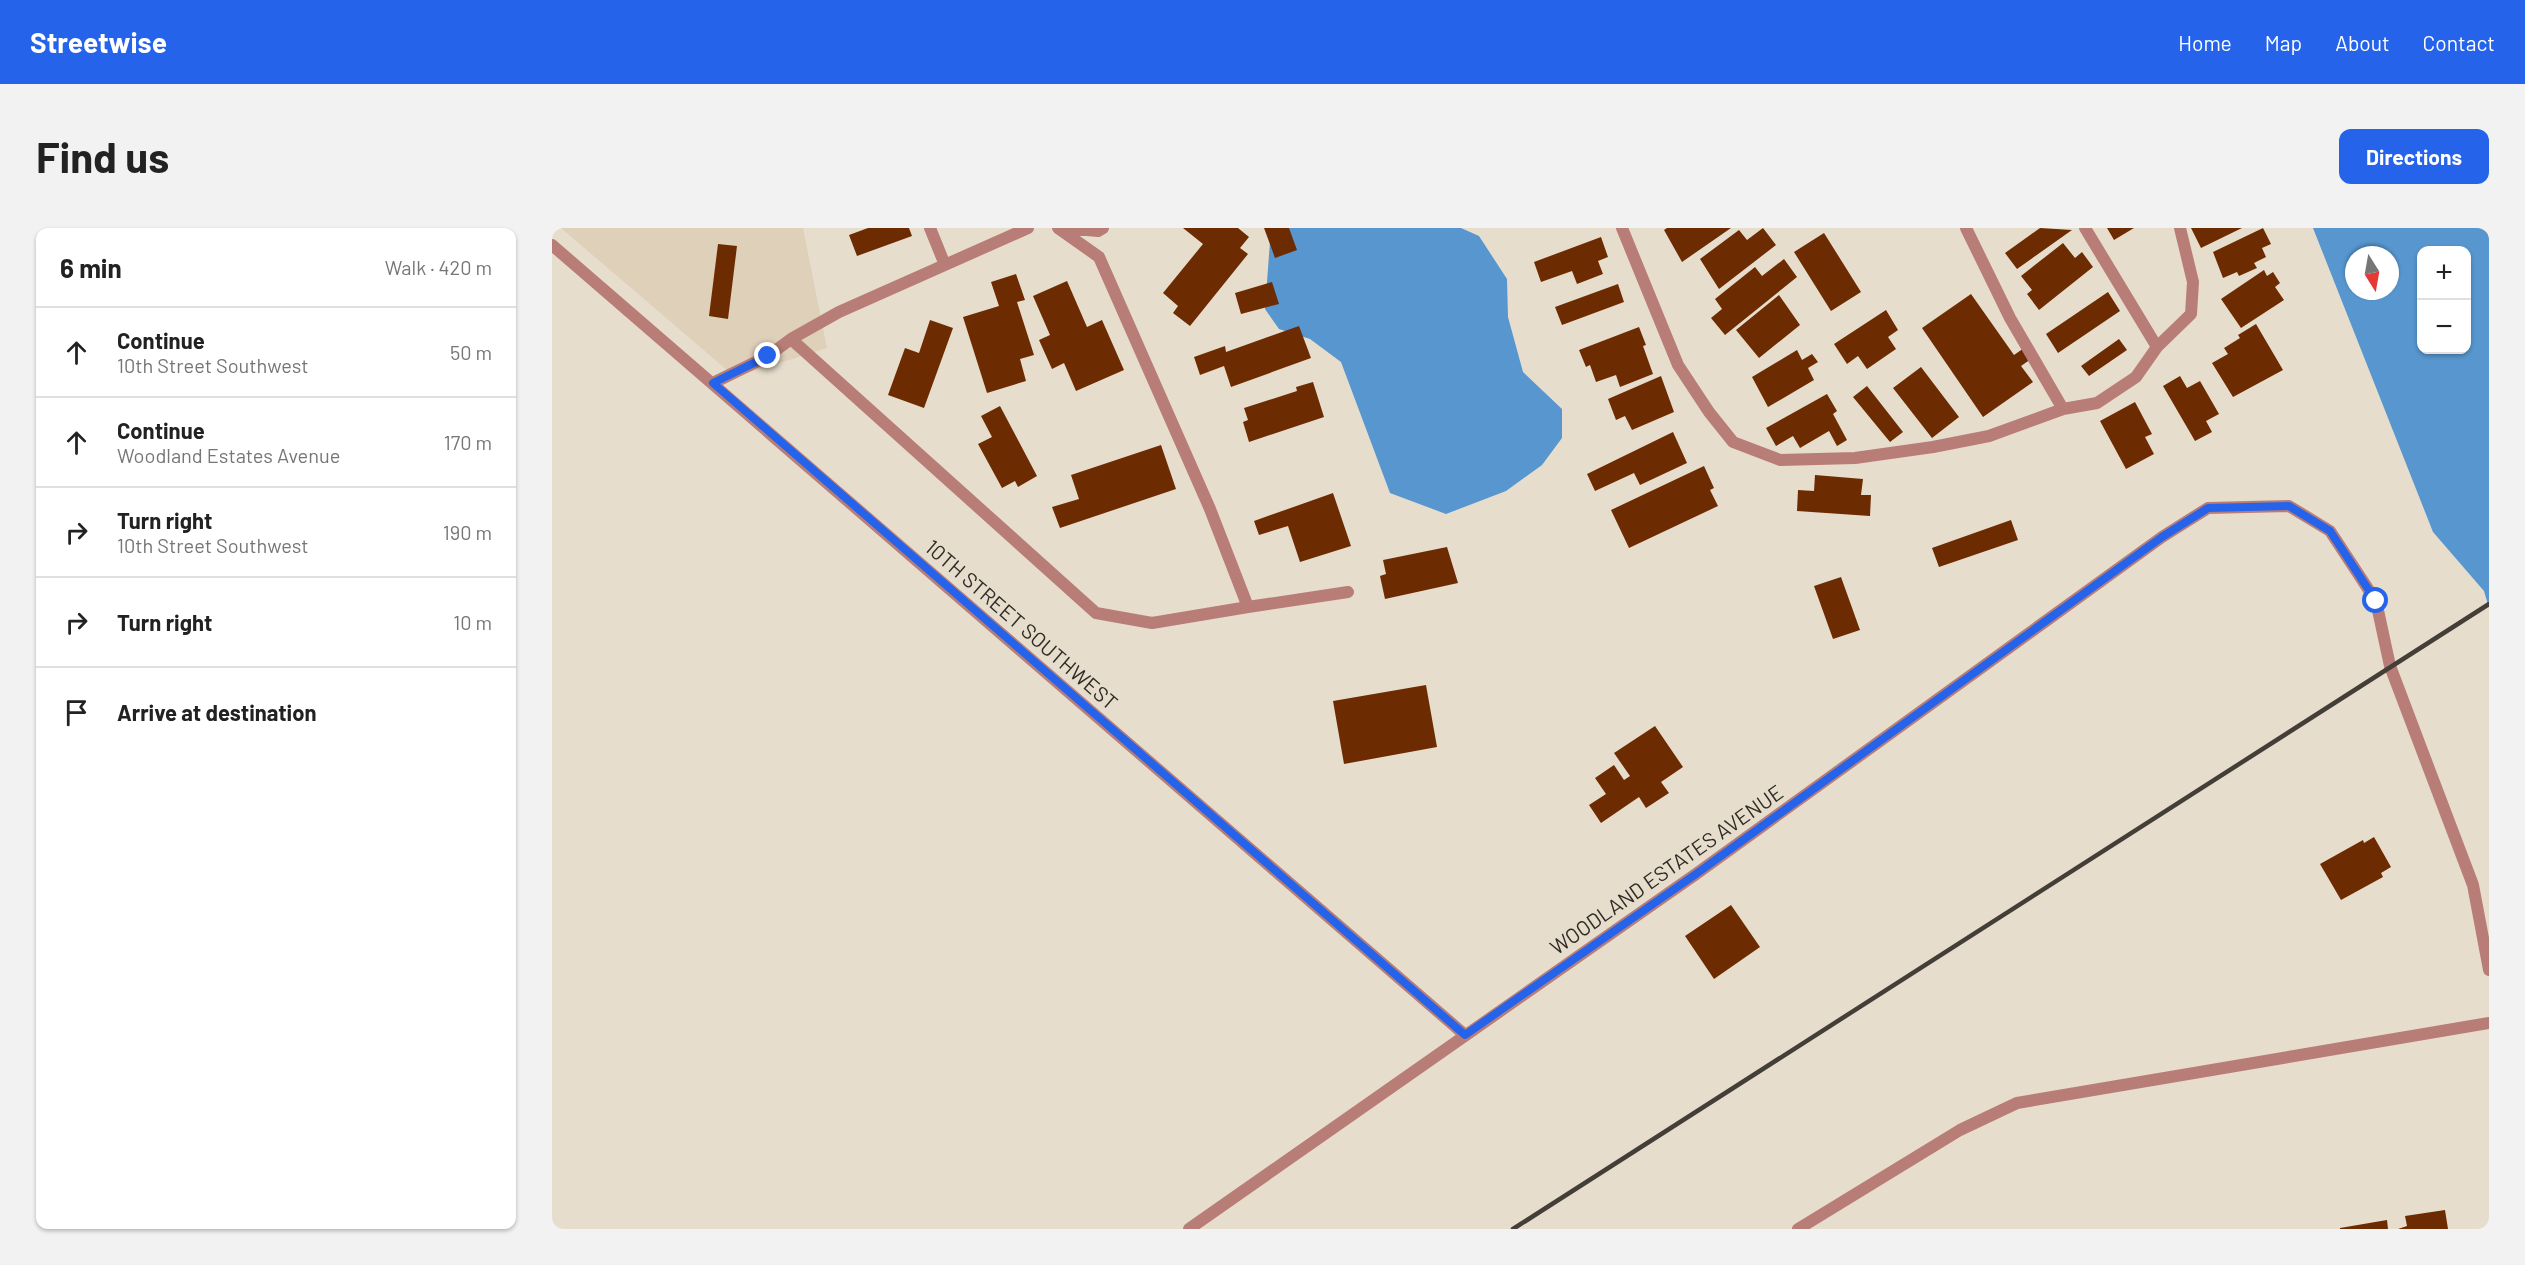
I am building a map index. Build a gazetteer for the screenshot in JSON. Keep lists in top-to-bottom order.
{
  "streets": {
    "street": ["10TH STREET SOUTHWEST", "WOODLAND ESTATES AVENUE"]
  },
  "crossings": [
    ["10TH STREET SOUTHWEST", "WOODLAND ESTATES AVENUE"]
  ],
  "north": "bottom",
  "page": {
    "header": "Streetwise",
    "nav": [
      "Home",
      "Map",
      "About",
      "Contact"
    ],
    "buttons": "Directions",
    "title": "Find us",
    "heading": ["6 min", "Walk · 420 m"],
    "map_buttons": ["+", "−"],
    "list": [
      ["Continue", "10th Street Southwest", "50 m"],
      ["Continue", "Woodland Estates Avenue", "170 m"],
      ["Turn right", "10th Street Southwest", "190 m"],
      ["Turn right", "10 m"],
      "Arrive at destination"
    ]
  }
}
